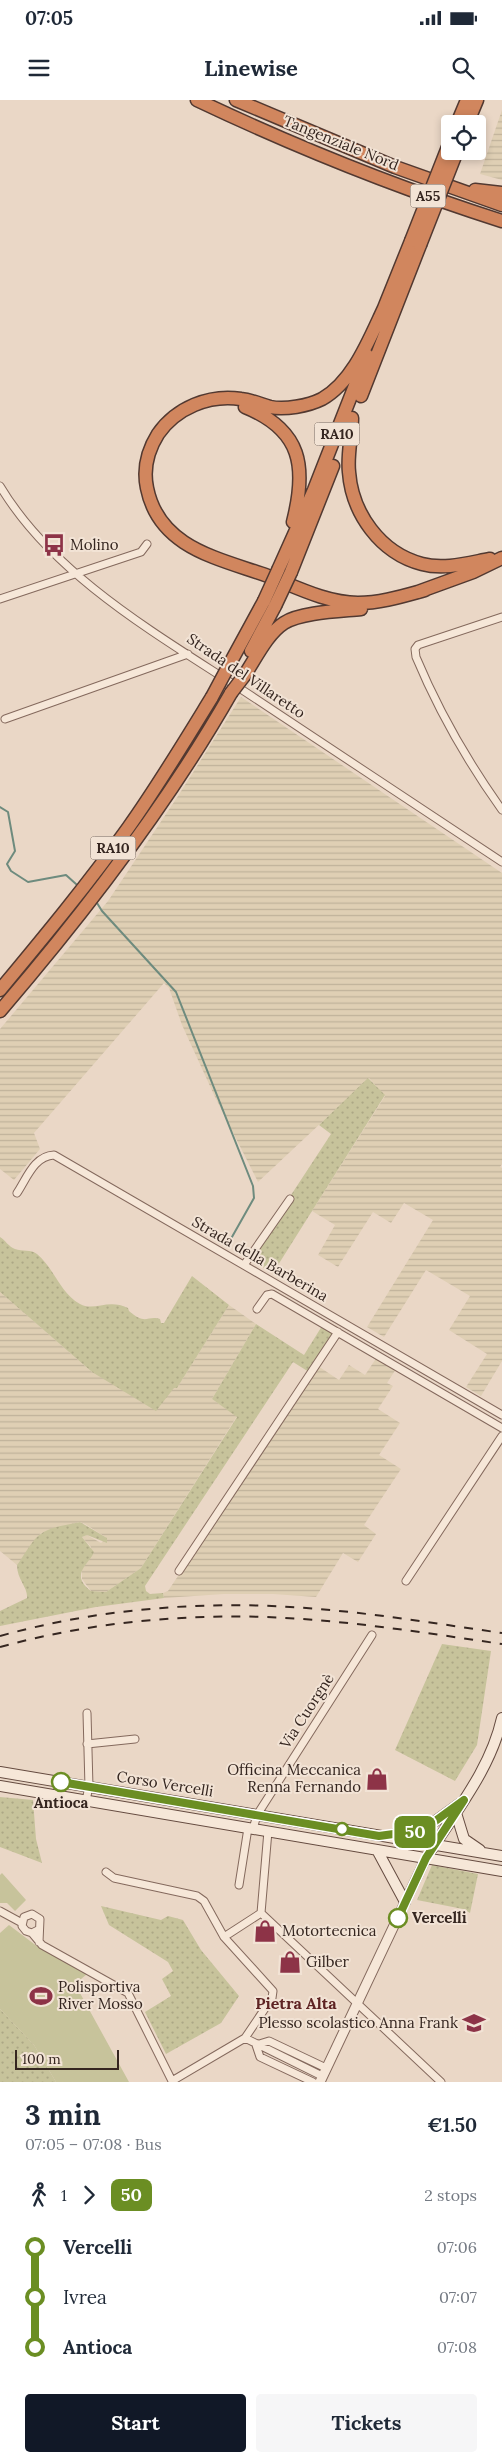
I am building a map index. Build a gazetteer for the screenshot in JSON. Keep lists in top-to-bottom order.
{
  "streets": {
    "highway": ["Tangenziale Nord", "A55", "RA10"],
    "main road": ["Corso Vercelli"],
    "street": ["Strada del Villaretto", "Strada della Barberina", "Via Cuorgnè"]
  },
  "crossings": [
    ["Via Cuorgnè", "Corso Vercelli"]
  ],
  "districts": ["Pietra Alta"],
  "places": {
    "bus stop": ["Molino"],
    "shop": ["Officina Meccanica Renna Fernando", "Motortecnica", "Gilber"],
    "other": ["Antioca", "Vercelli"],
    "sports": ["Polisportiva River Mosso"],
    "school or university": ["Plesso scolastico Anna Frank"]
  },
  "lines": ["bus line 50"],
  "scale_bar": "100 m",
  "page": {
    "status": "07:05",
    "header": "Linewise",
    "on_map": "50",
    "scale": "100 m",
    "heading": ["3 min", "07:05 – 07:08 · Bus", "€1.50"],
    "legs": ["1", "50", "2 stops"],
    "list": [
      {
        "name": "Vercelli",
        "value": "07:06"
      },
      {
        "name": "Ivrea",
        "value": "07:07"
      },
      {
        "name": "Antioca",
        "value": "07:08"
      }
    ],
    "buttons": ["Start", "Tickets"]
  }
}
